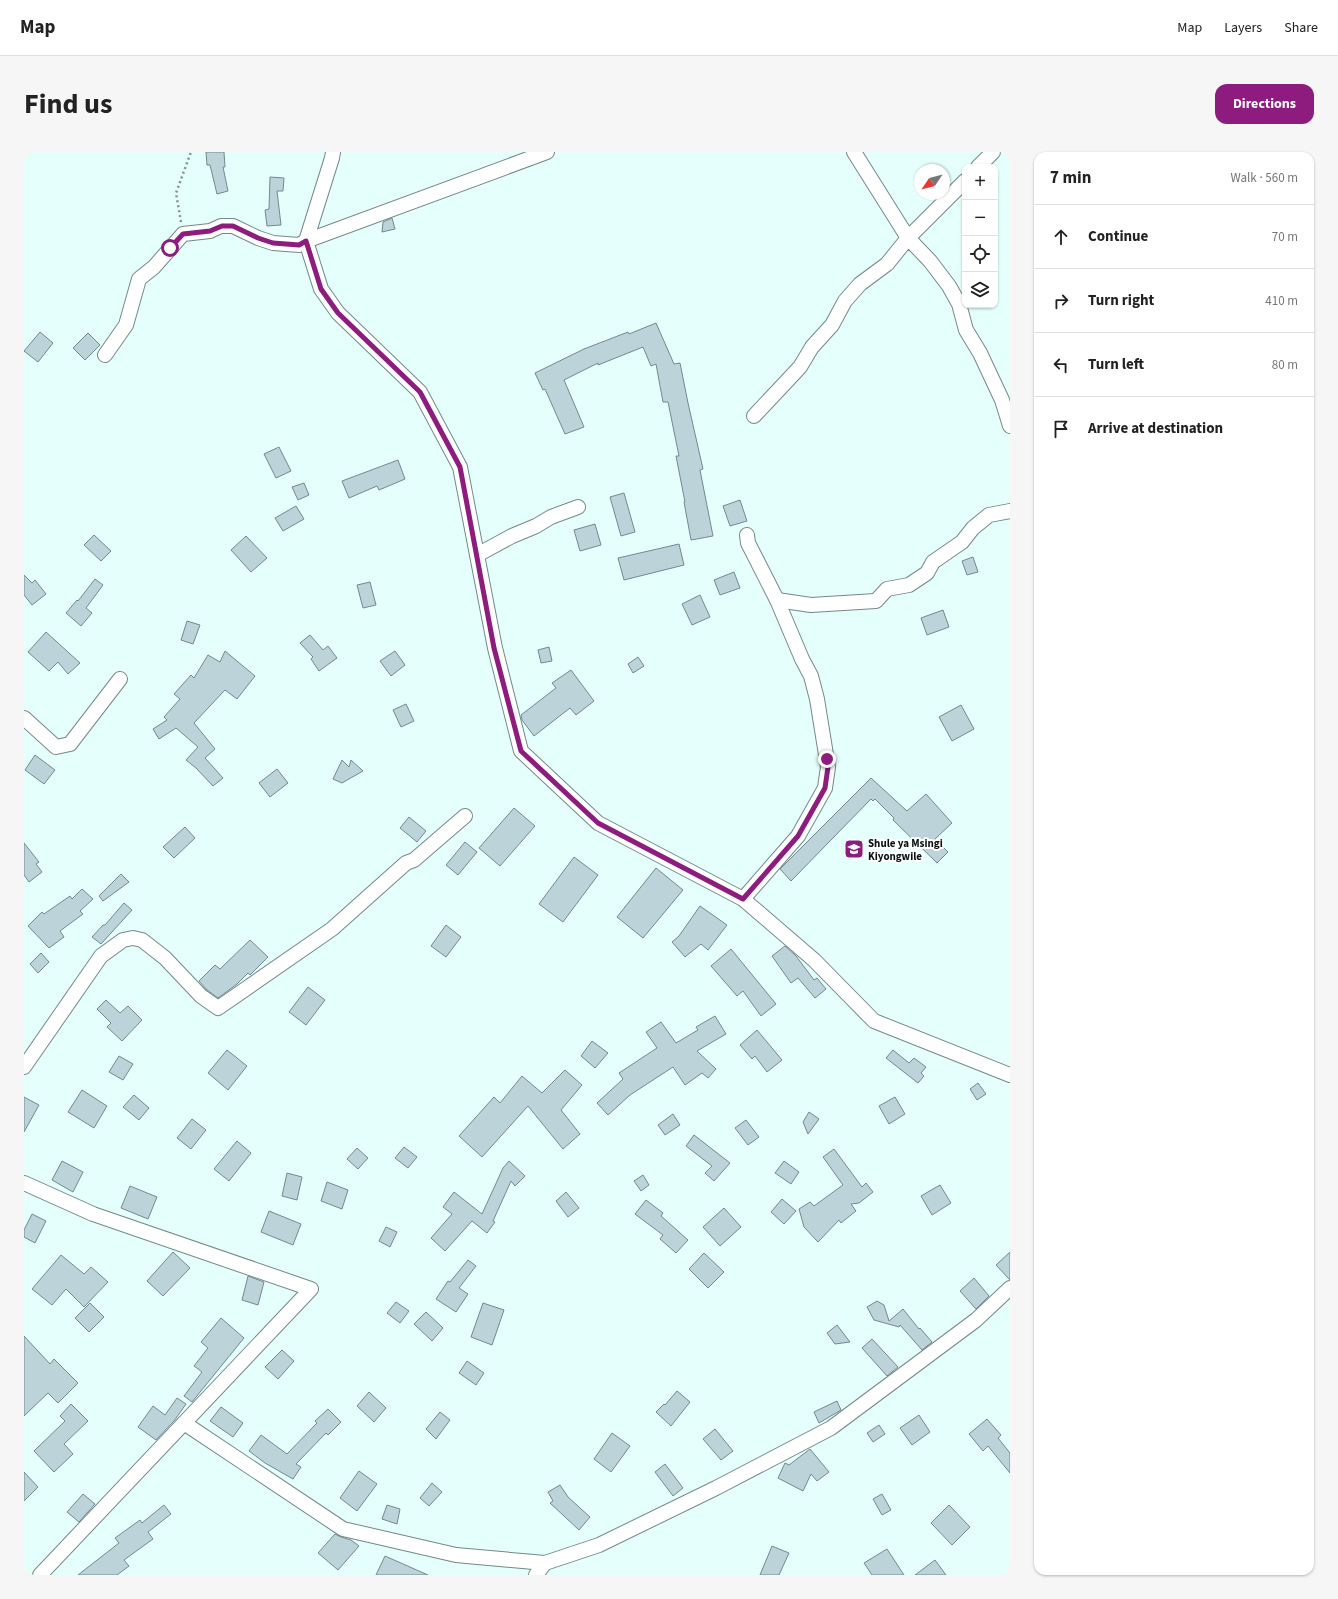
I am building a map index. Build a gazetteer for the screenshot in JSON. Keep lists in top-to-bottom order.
{
  "places": {
    "school or university": ["Shule ya Msingi Kiyongwile"]
  },
  "north": "bottom left",
  "page": {
    "header": "Map",
    "nav": ["Map", "Layers", "Share"],
    "title": "Find us",
    "buttons": "Directions",
    "heading": ["7 min", "Walk · 560 m"],
    "map_buttons": ["+", "−"],
    "list": [
      ["Continue", "70 m"],
      ["Turn right", "410 m"],
      ["Turn left", "80 m"],
      "Arrive at destination"
    ]
  }
}
